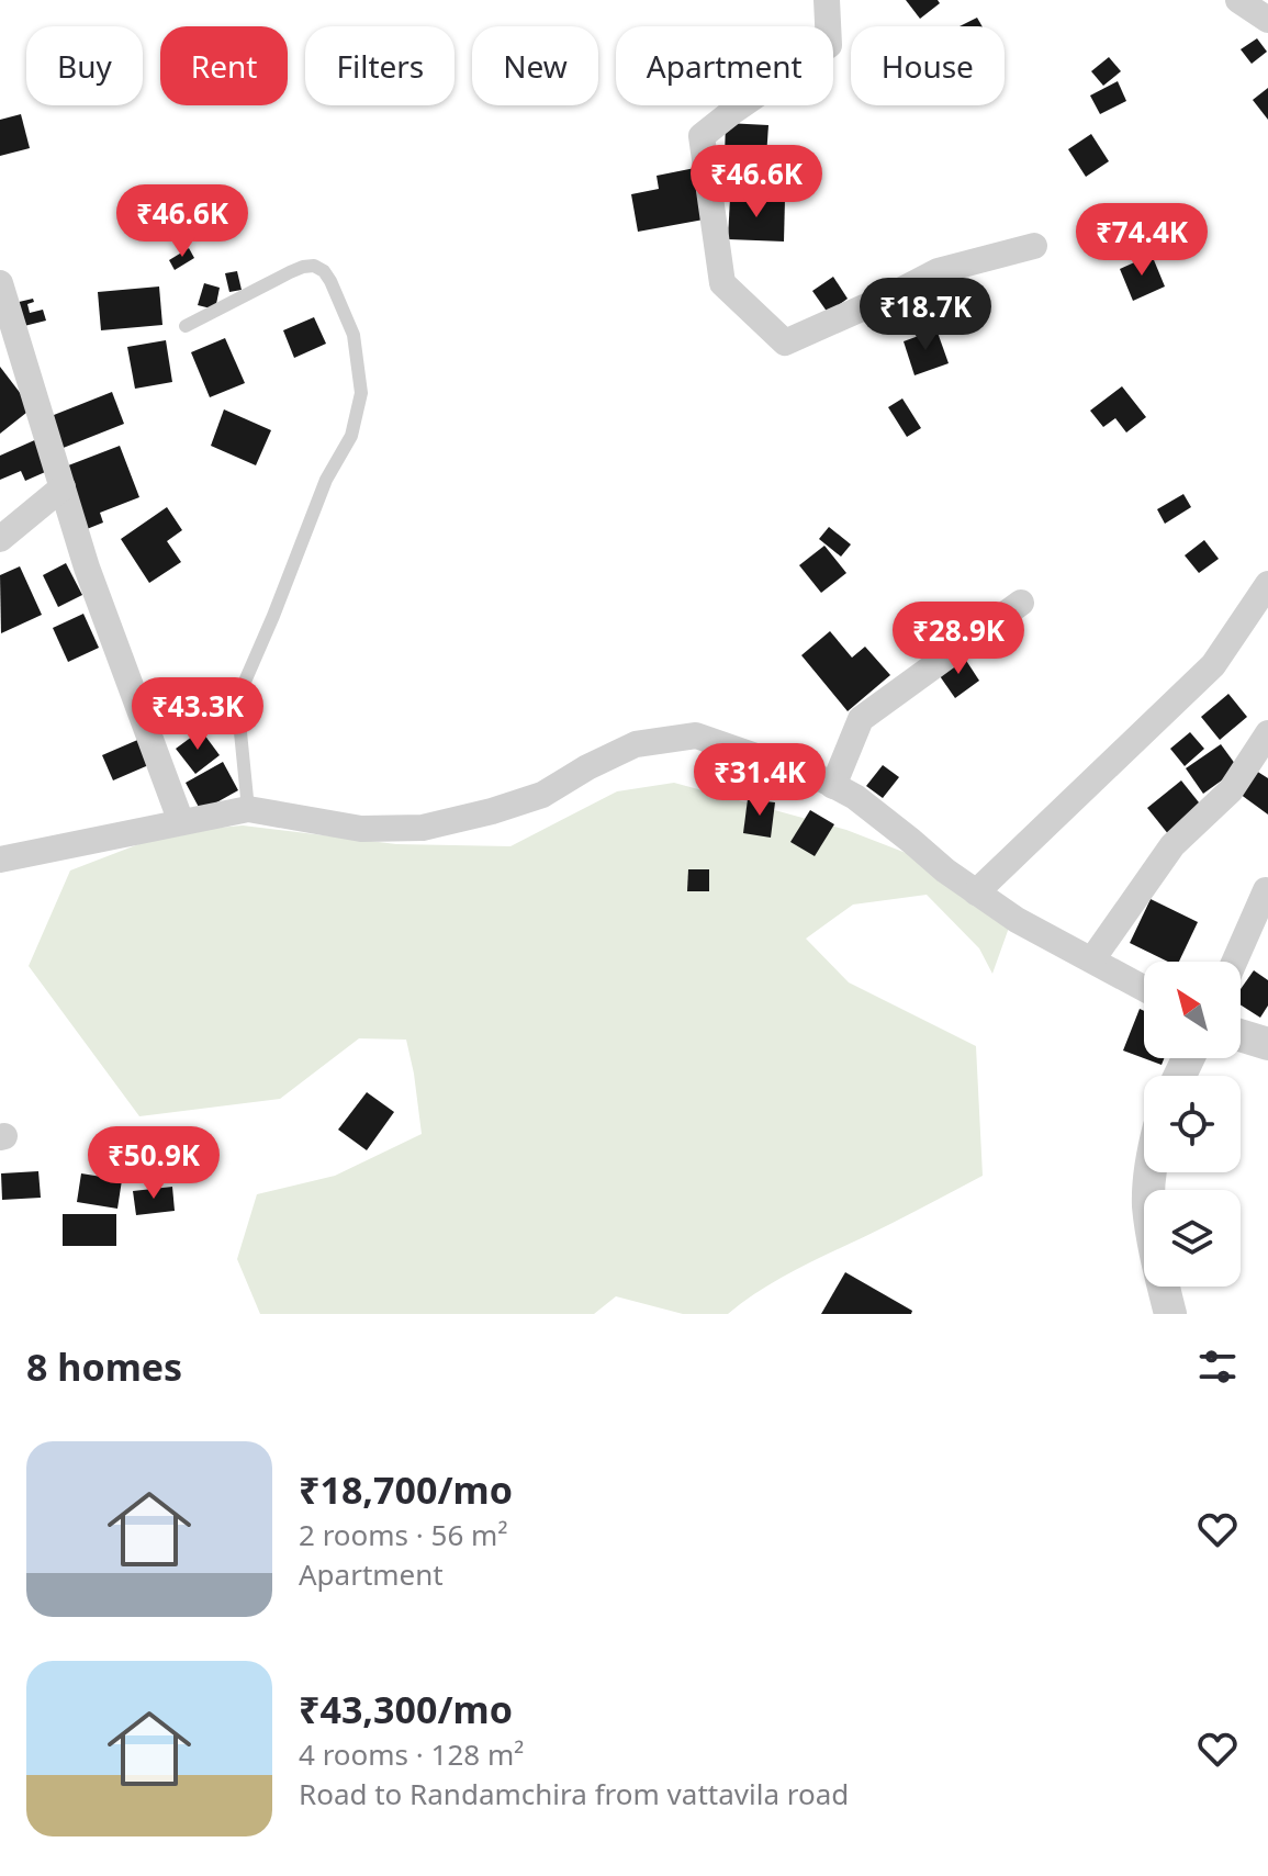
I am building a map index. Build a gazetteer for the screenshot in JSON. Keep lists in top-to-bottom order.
{
  "north": "top left",
  "page": {
    "chip": [
      "Buy",
      "Rent",
      "Filters",
      "New",
      "Apartment",
      "House"
    ],
    "price": [
      "₹46.6K",
      "₹46.6K",
      "₹74.4K",
      "₹18.7K",
      "₹28.9K",
      "₹43.3K",
      "₹31.4K",
      "₹50.9K"
    ],
    "heading": "8 homes",
    "list": [
      {
        "name": "₹18,700/mo",
        "note": "2 rooms · 56 m² · Apartment"
      },
      {
        "name": "₹43,300/mo",
        "note": "4 rooms · 128 m² · Road to Randamchira from vattavila road"
      }
    ]
  }
}
